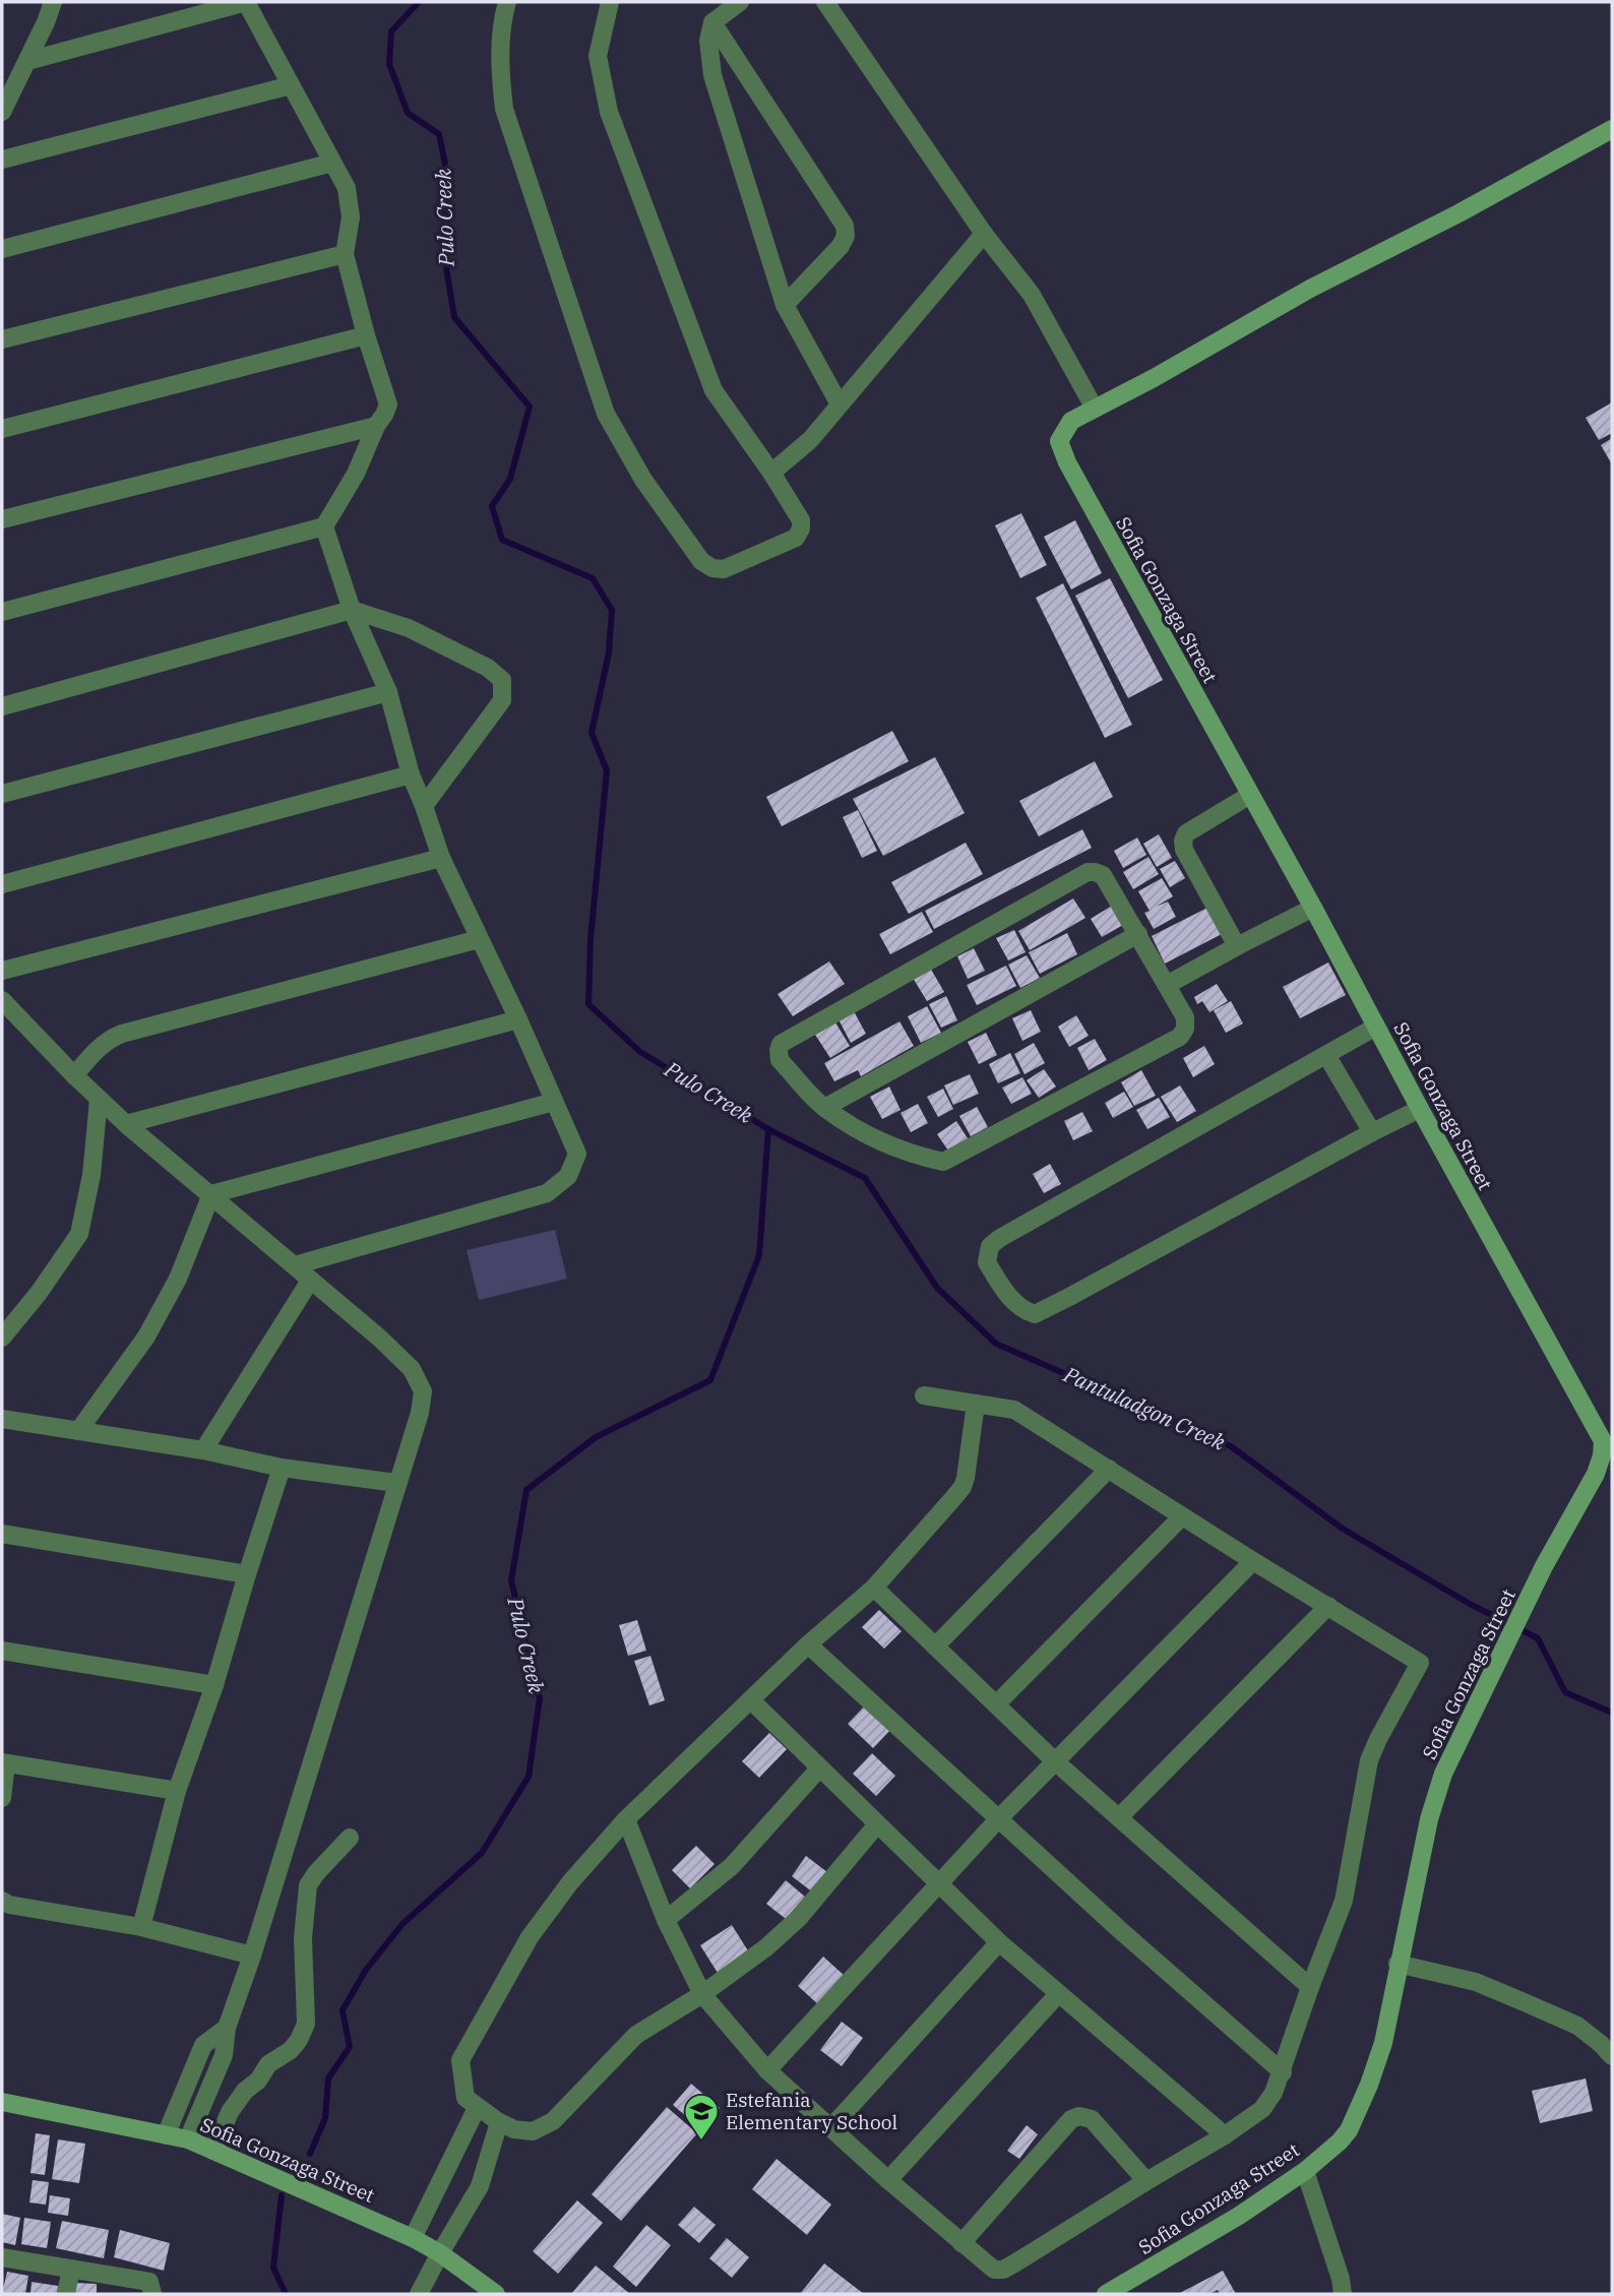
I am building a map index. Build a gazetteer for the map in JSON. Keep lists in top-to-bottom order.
{
  "streets": {
    "street": ["Sofia Gonzaga Street"]
  },
  "water": ["Pulo Creek", "Pantuladgon Creek"],
  "places": {
    "school or university": ["Estefania Elementary School"]
  }
}
